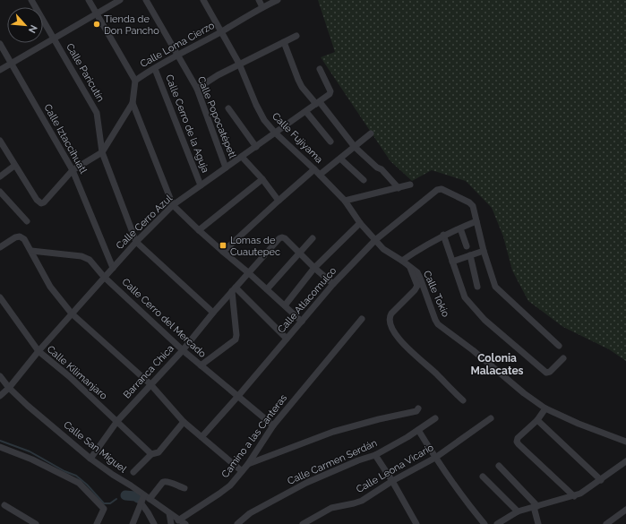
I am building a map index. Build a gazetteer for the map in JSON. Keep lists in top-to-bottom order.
{
  "streets": {
    "street": [
      "Calle Loma Cierzo",
      "Calle Paricutín",
      "Calle Popocatépetl",
      "Calle Cerro de la Aguja",
      "Calle Fujiyama",
      "Calle Iztaccíhuatl",
      "Calle Cerro Azul",
      "Calle Tokio",
      "Calle Atlacomulco",
      "Calle Cerro del Mercado",
      "Barranca Chica",
      "Calle Kilimanjaro",
      "Camino a las Canteras",
      "Calle San Miguel",
      "Calle Carmen Serdán",
      "Calle Leona Vicario"
    ]
  },
  "crossings": [
    ["Calle Loma Cierzo", "Calle Paricutín"],
    ["Calle Loma Cierzo", "Calle Popocatépetl"],
    ["Calle Loma Cierzo", "Calle Cerro de la Aguja"],
    ["Calle Loma Cierzo", "Calle Fujiyama"],
    ["Calle Loma Cierzo", "Calle Iztaccíhuatl"],
    ["Calle Paricutín", "Calle Cerro Azul"],
    ["Calle Popocatépetl", "Calle Cerro Azul"],
    ["Calle Cerro de la Aguja", "Calle Cerro Azul"],
    ["Calle Fujiyama", "Calle Cerro Azul"],
    ["Calle Fujiyama", "Calle Tokio"],
    ["Calle Fujiyama", "Calle Atlacomulco"],
    ["Calle Iztaccíhuatl", "Calle Cerro Azul"],
    ["Calle Cerro Azul", "Calle Cerro del Mercado"],
    ["Calle Cerro Azul", "Calle Kilimanjaro"],
    ["Calle Cerro Azul", "Calle San Miguel"],
    ["Calle Tokio", "Calle Atlacomulco"],
    ["Calle Atlacomulco", "Calle Cerro del Mercado"],
    ["Calle Cerro del Mercado", "Barranca Chica"],
    ["Calle Cerro del Mercado", "Camino a las Canteras"],
    ["Barranca Chica", "Calle Kilimanjaro"],
    ["Barranca Chica", "Calle San Miguel"],
    ["Camino a las Canteras", "Calle San Miguel"]
  ],
  "districts": ["Colonia Malacates"],
  "places": {
    "other": ["Tienda de Don Pancho"],
    "transit": ["Lomas de Cuautepec"]
  },
  "north": "bottom right"
}
